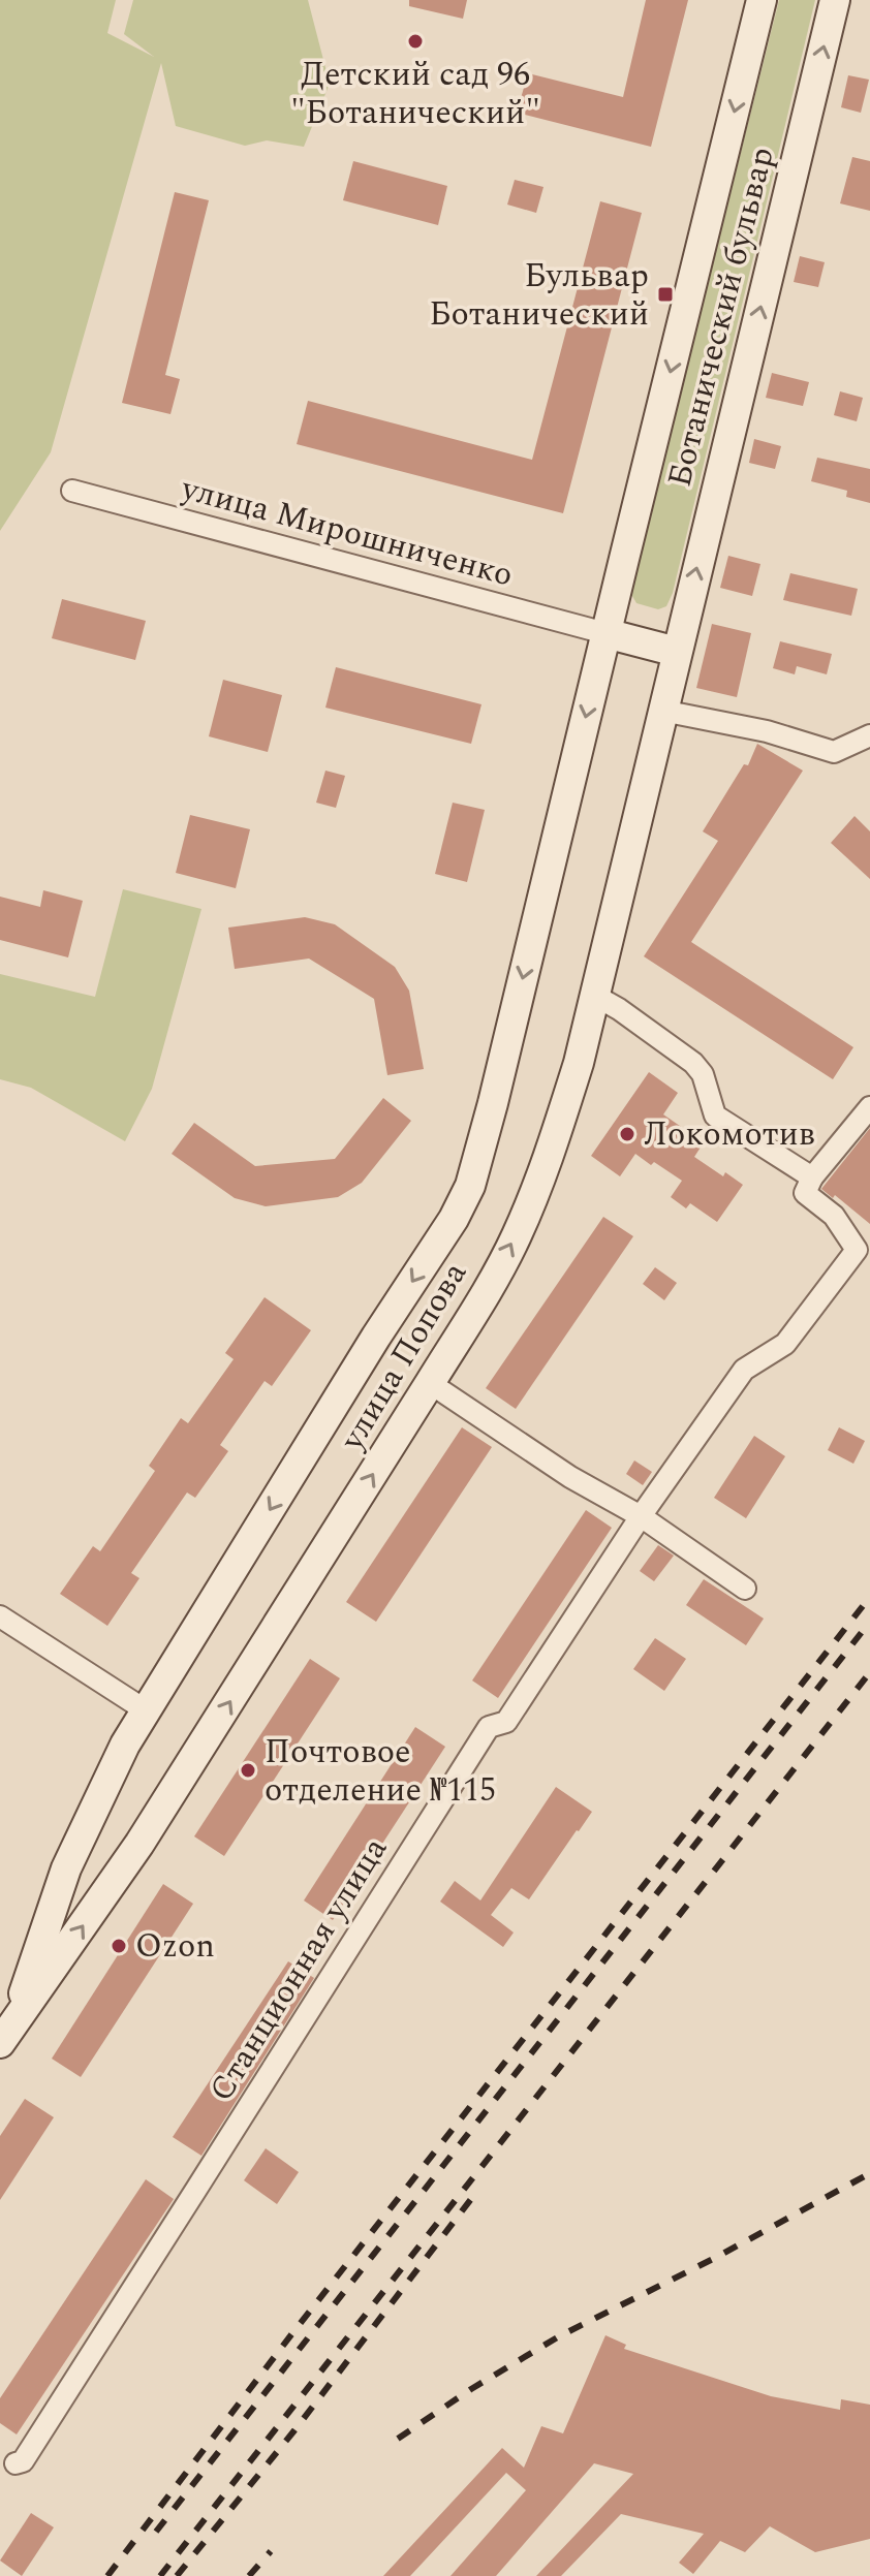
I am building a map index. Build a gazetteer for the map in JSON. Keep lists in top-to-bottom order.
{
  "streets": {
    "street": [
      "Ботанический бульвар",
      "улица Мирошниченко",
      "улица Попова",
      "Станционная улица"
    ]
  },
  "crossings": [
    ["Ботанический бульвар", "улица Мирошниченко"],
    ["Ботанический бульвар", "улица Попова"],
    ["улица Мирошниченко", "улица Попова"]
  ],
  "places": {
    "other": [
      "Детский сад 96 \"Ботанический\"",
      "Локомотив",
      "Почтовое отделение №115",
      "Ozon"
    ],
    "transit": ["Бульвар Ботанический"]
  }
}
